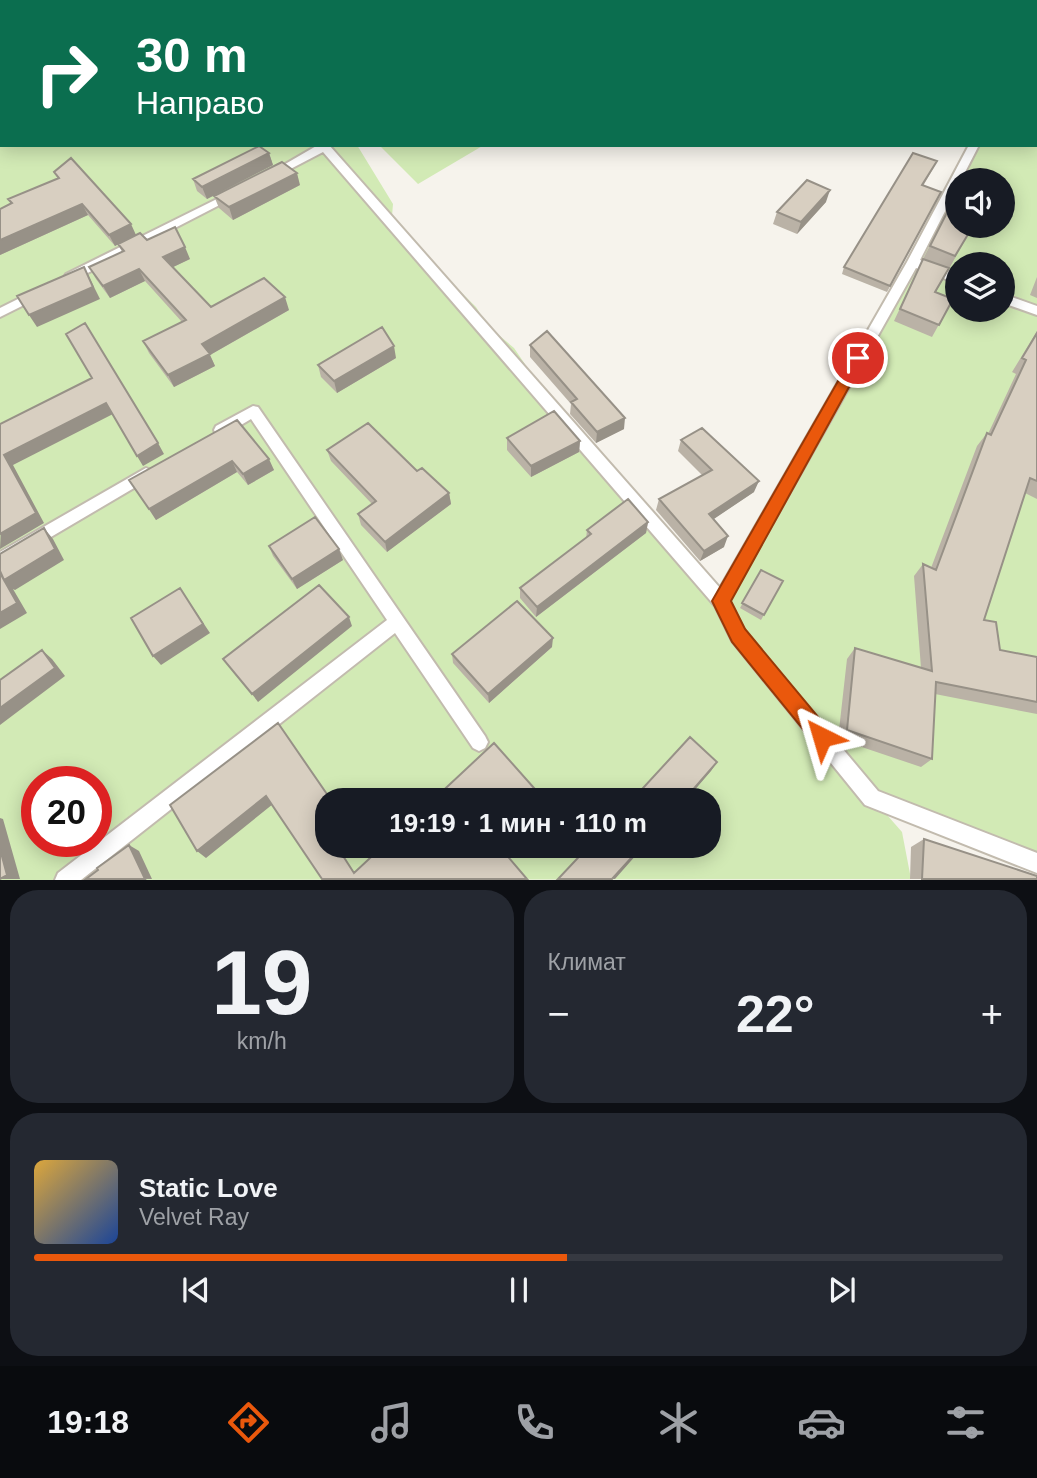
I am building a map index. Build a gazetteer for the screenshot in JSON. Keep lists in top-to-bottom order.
{
  "page": {
    "turn": ["30 m", "Направо"],
    "limit": "20",
    "trip": "19:19 · 1 мин · 110 m",
    "tile": [
      ["19", "km/h"],
      "Климат"
    ],
    "heat": ["−", "22°", "+"],
    "song": ["Static Love", "Velvet Ray"],
    "tabs": "19:18"
  }
}
